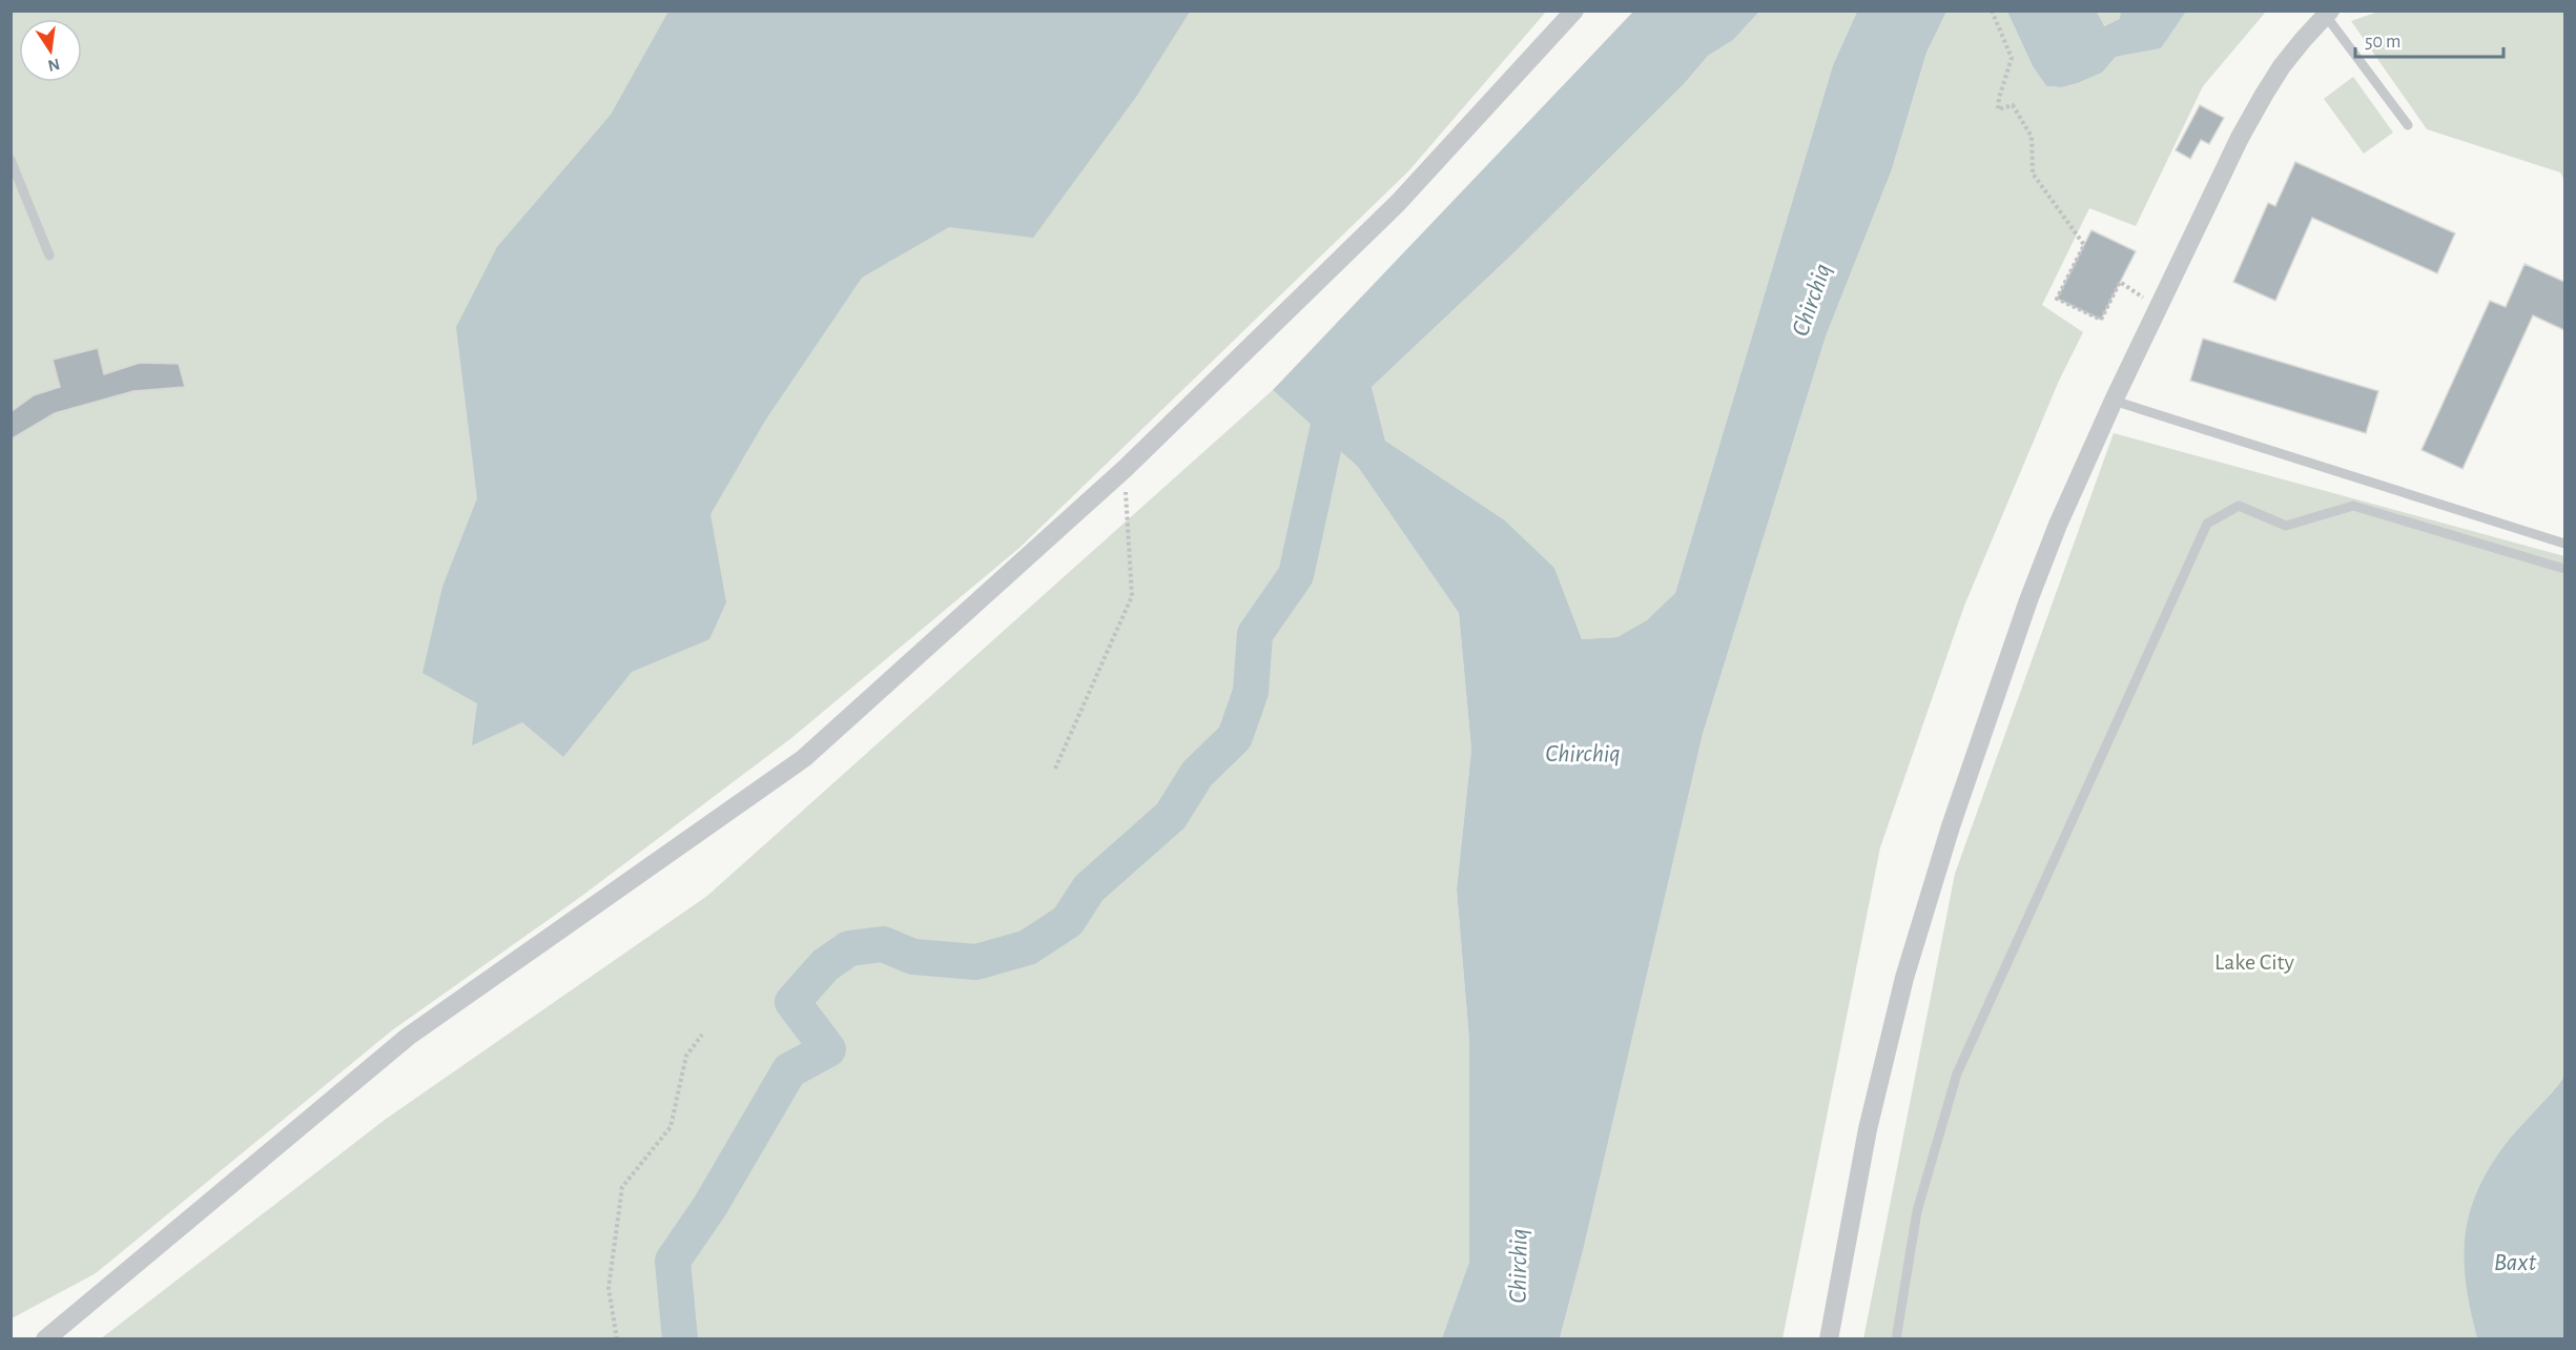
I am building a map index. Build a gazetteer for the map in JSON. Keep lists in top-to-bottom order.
{
  "water": ["Chirchiq", "Baхt"],
  "parks": ["Lake City"],
  "scale_bar": "50 m",
  "north": "bottom"
}
